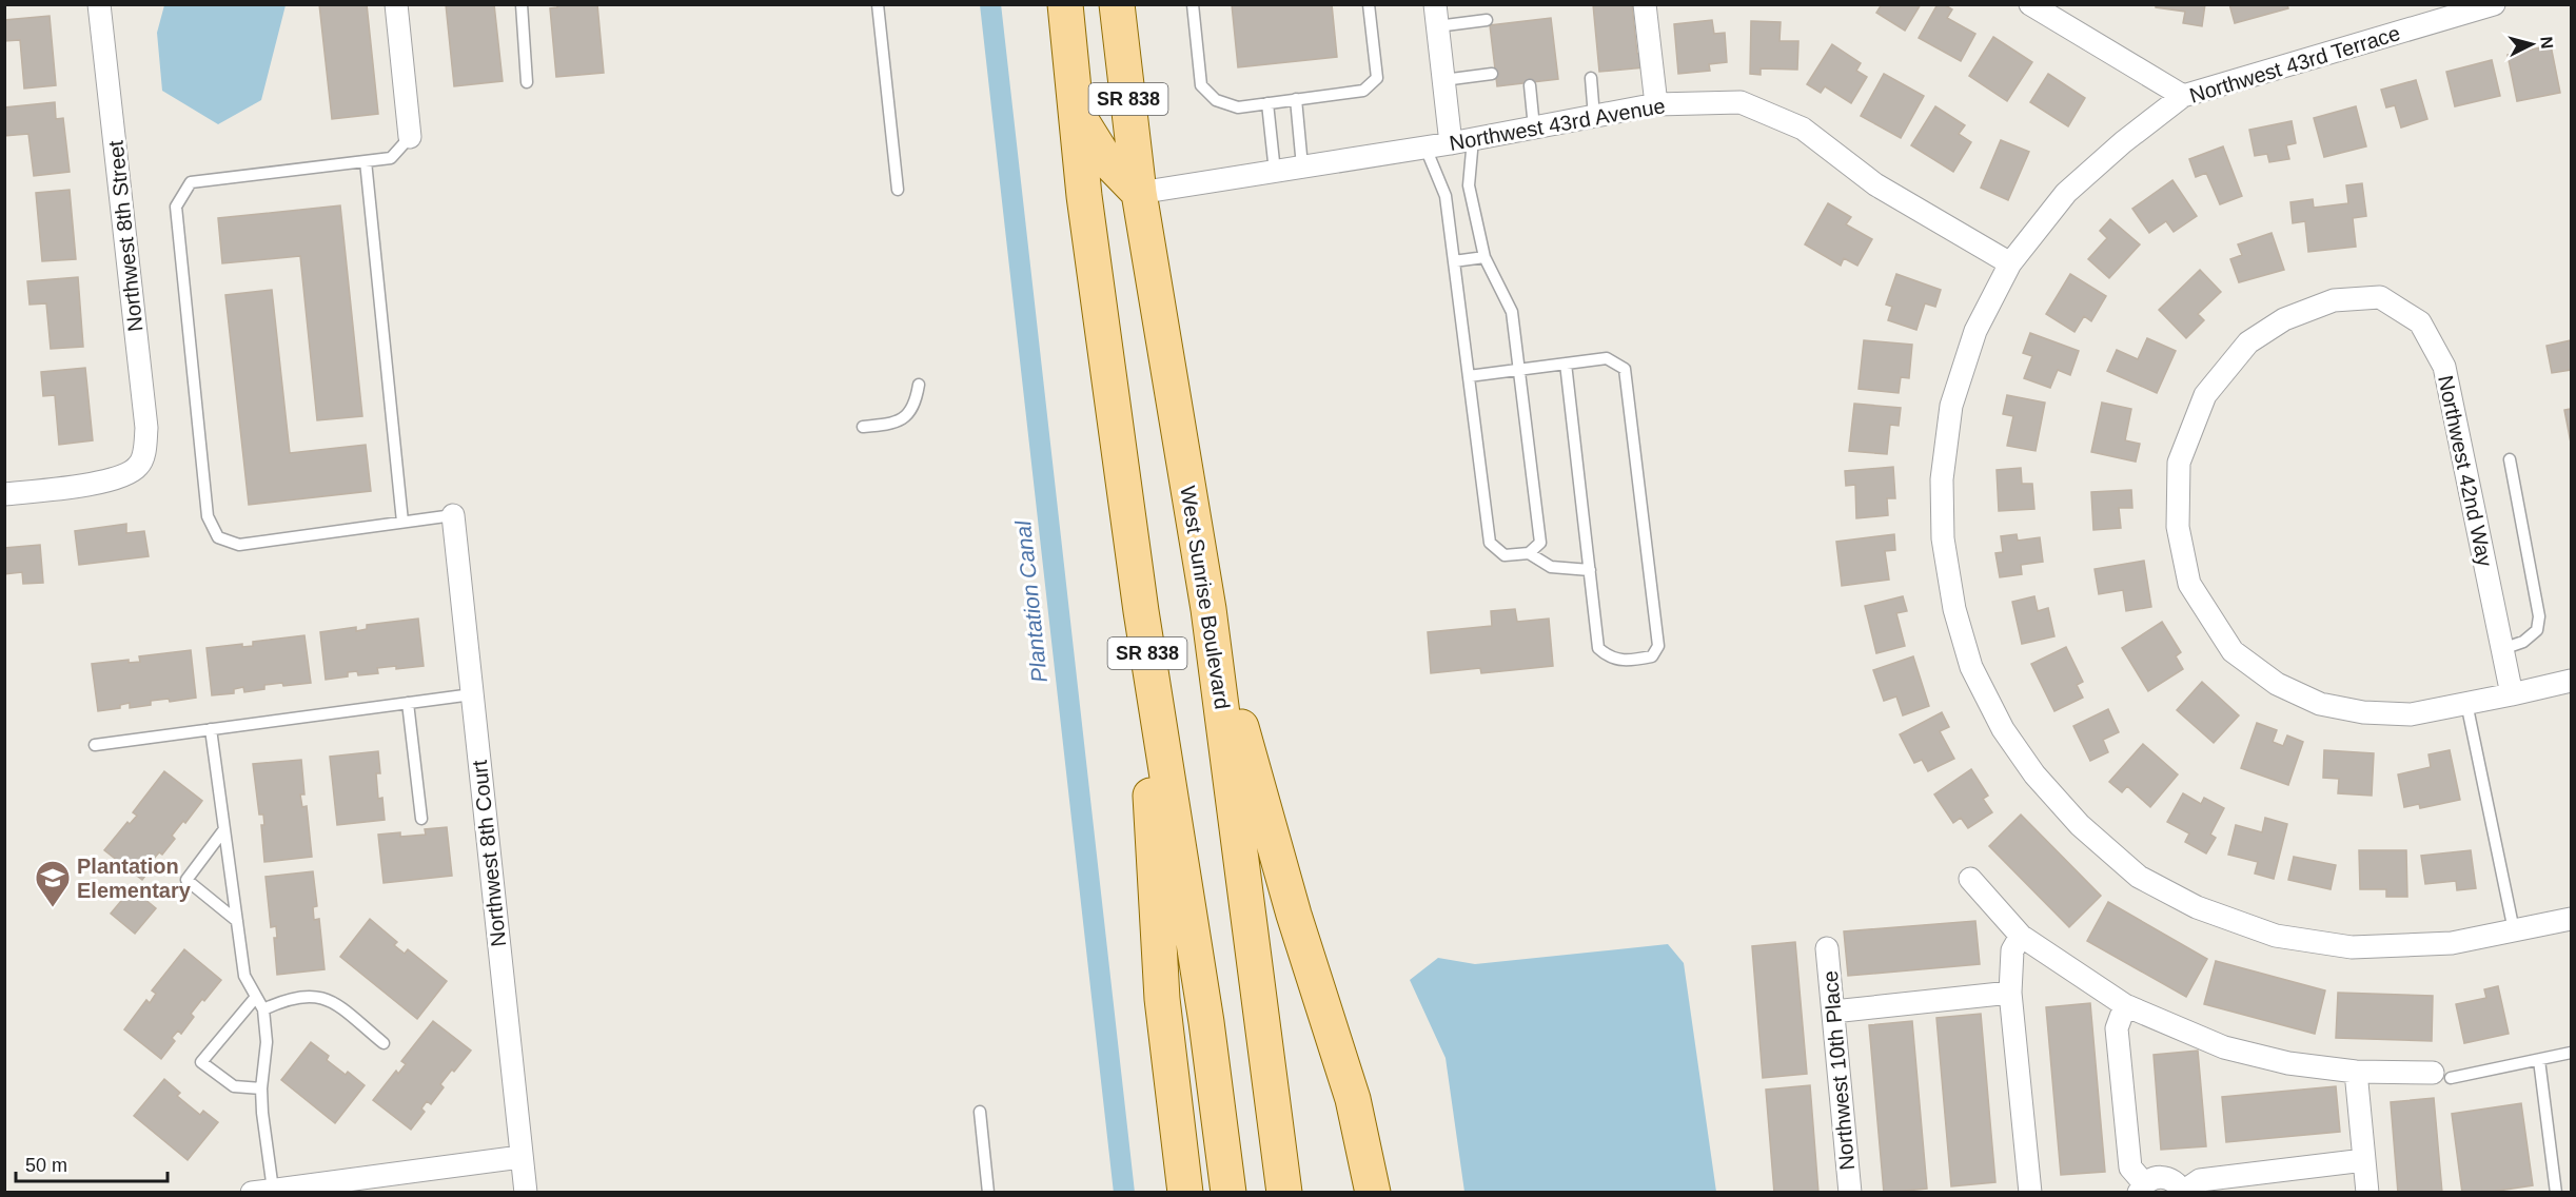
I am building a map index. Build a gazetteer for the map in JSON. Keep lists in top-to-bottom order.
{
  "streets": {
    "main road": ["SR 838", "West Sunrise Boulevard"],
    "street": [
      "Northwest 43rd Terrace",
      "Northwest 43rd Avenue",
      "Northwest 8th Street",
      "Northwest 42nd Way",
      "Northwest 8th Court",
      "Northwest 10th Place"
    ]
  },
  "crossings": [
    ["Northwest 43rd Terrace", "Northwest 43rd Avenue"],
    ["Northwest 43rd Avenue", "West Sunrise Boulevard"]
  ],
  "water": ["Plantation Canal"],
  "places": {
    "school or university": ["Plantation Elementary"]
  },
  "scale_bar": "50 m",
  "north": "right"
}
